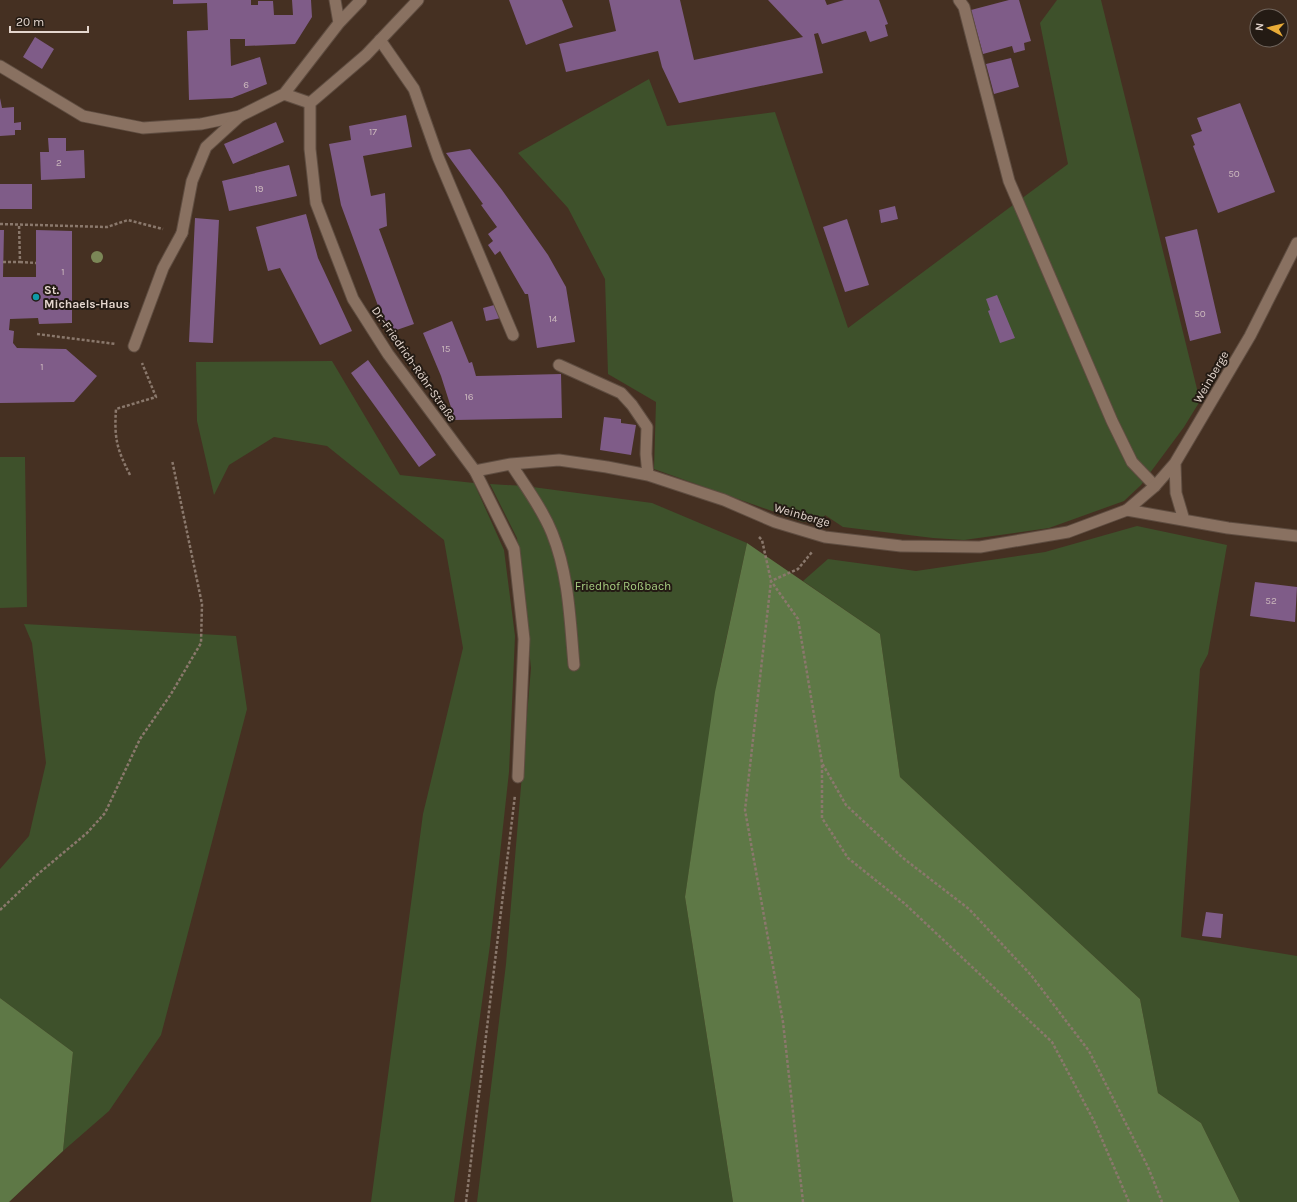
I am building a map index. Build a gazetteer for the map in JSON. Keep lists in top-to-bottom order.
{
  "streets": {
    "street": ["Dr.-Friedrich-Röhr-Straße", "Weinberge"]
  },
  "crossings": [
    ["Dr.-Friedrich-Röhr-Straße", "Weinberge"]
  ],
  "parks": ["Friedhof Roßbach"],
  "places": ["St. Michaels-Haus"],
  "house_numbers": [
    "6",
    "17",
    "2",
    "50",
    "19",
    "1",
    "50",
    "14",
    "15",
    "1",
    "16",
    "52"
  ],
  "scale_bar": "20 m",
  "north": "left"
}
